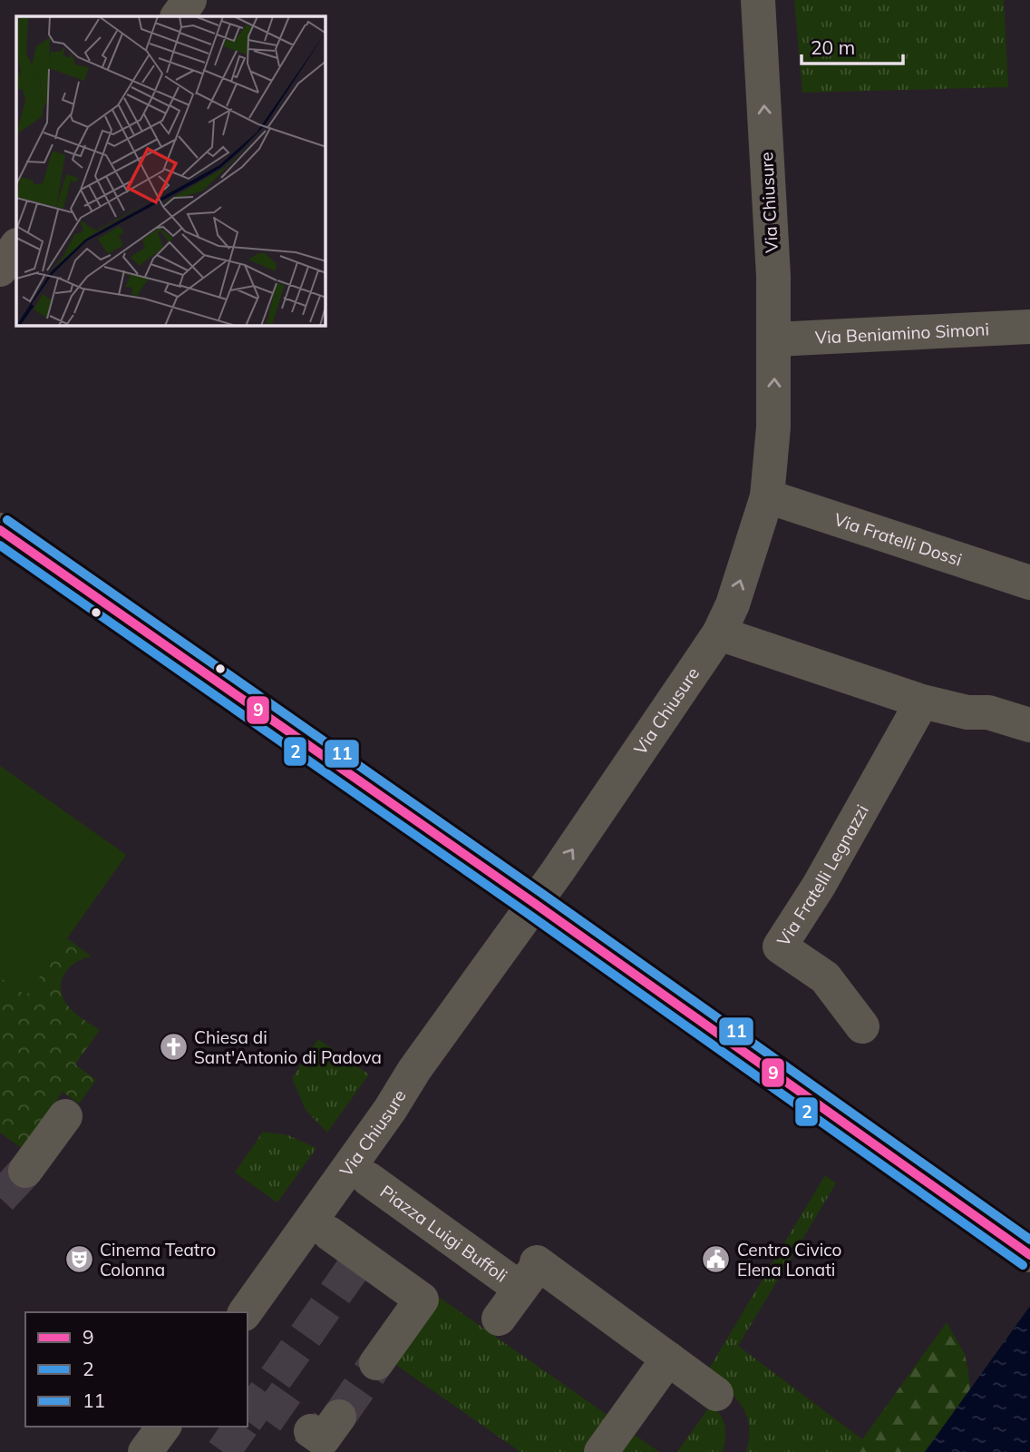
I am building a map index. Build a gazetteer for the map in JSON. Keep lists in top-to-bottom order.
{
  "streets": {
    "street": [
      "Via Chiusure",
      "Via Beniamino Simoni",
      "Via Fratelli Dossi",
      "Via Fratelli Legnazzi",
      "Piazza Luigi Buffoli"
    ]
  },
  "crossings": [
    ["Via Chiusure", "Via Beniamino Simoni"],
    ["Via Chiusure", "Via Fratelli Dossi"]
  ],
  "one_way": ["Via Chiusure"],
  "places": {
    "church": ["Chiesa di Sant'Antonio di Padova"],
    "theatre": ["Cinema Teatro Colonna"],
    "public building": ["Centro Civico Elena Lonati"]
  },
  "lines": ["transit line 11", "transit line 9", "transit line 2"],
  "legend": ["9", "2", "11"],
  "scale_bar": "20 m"
}
